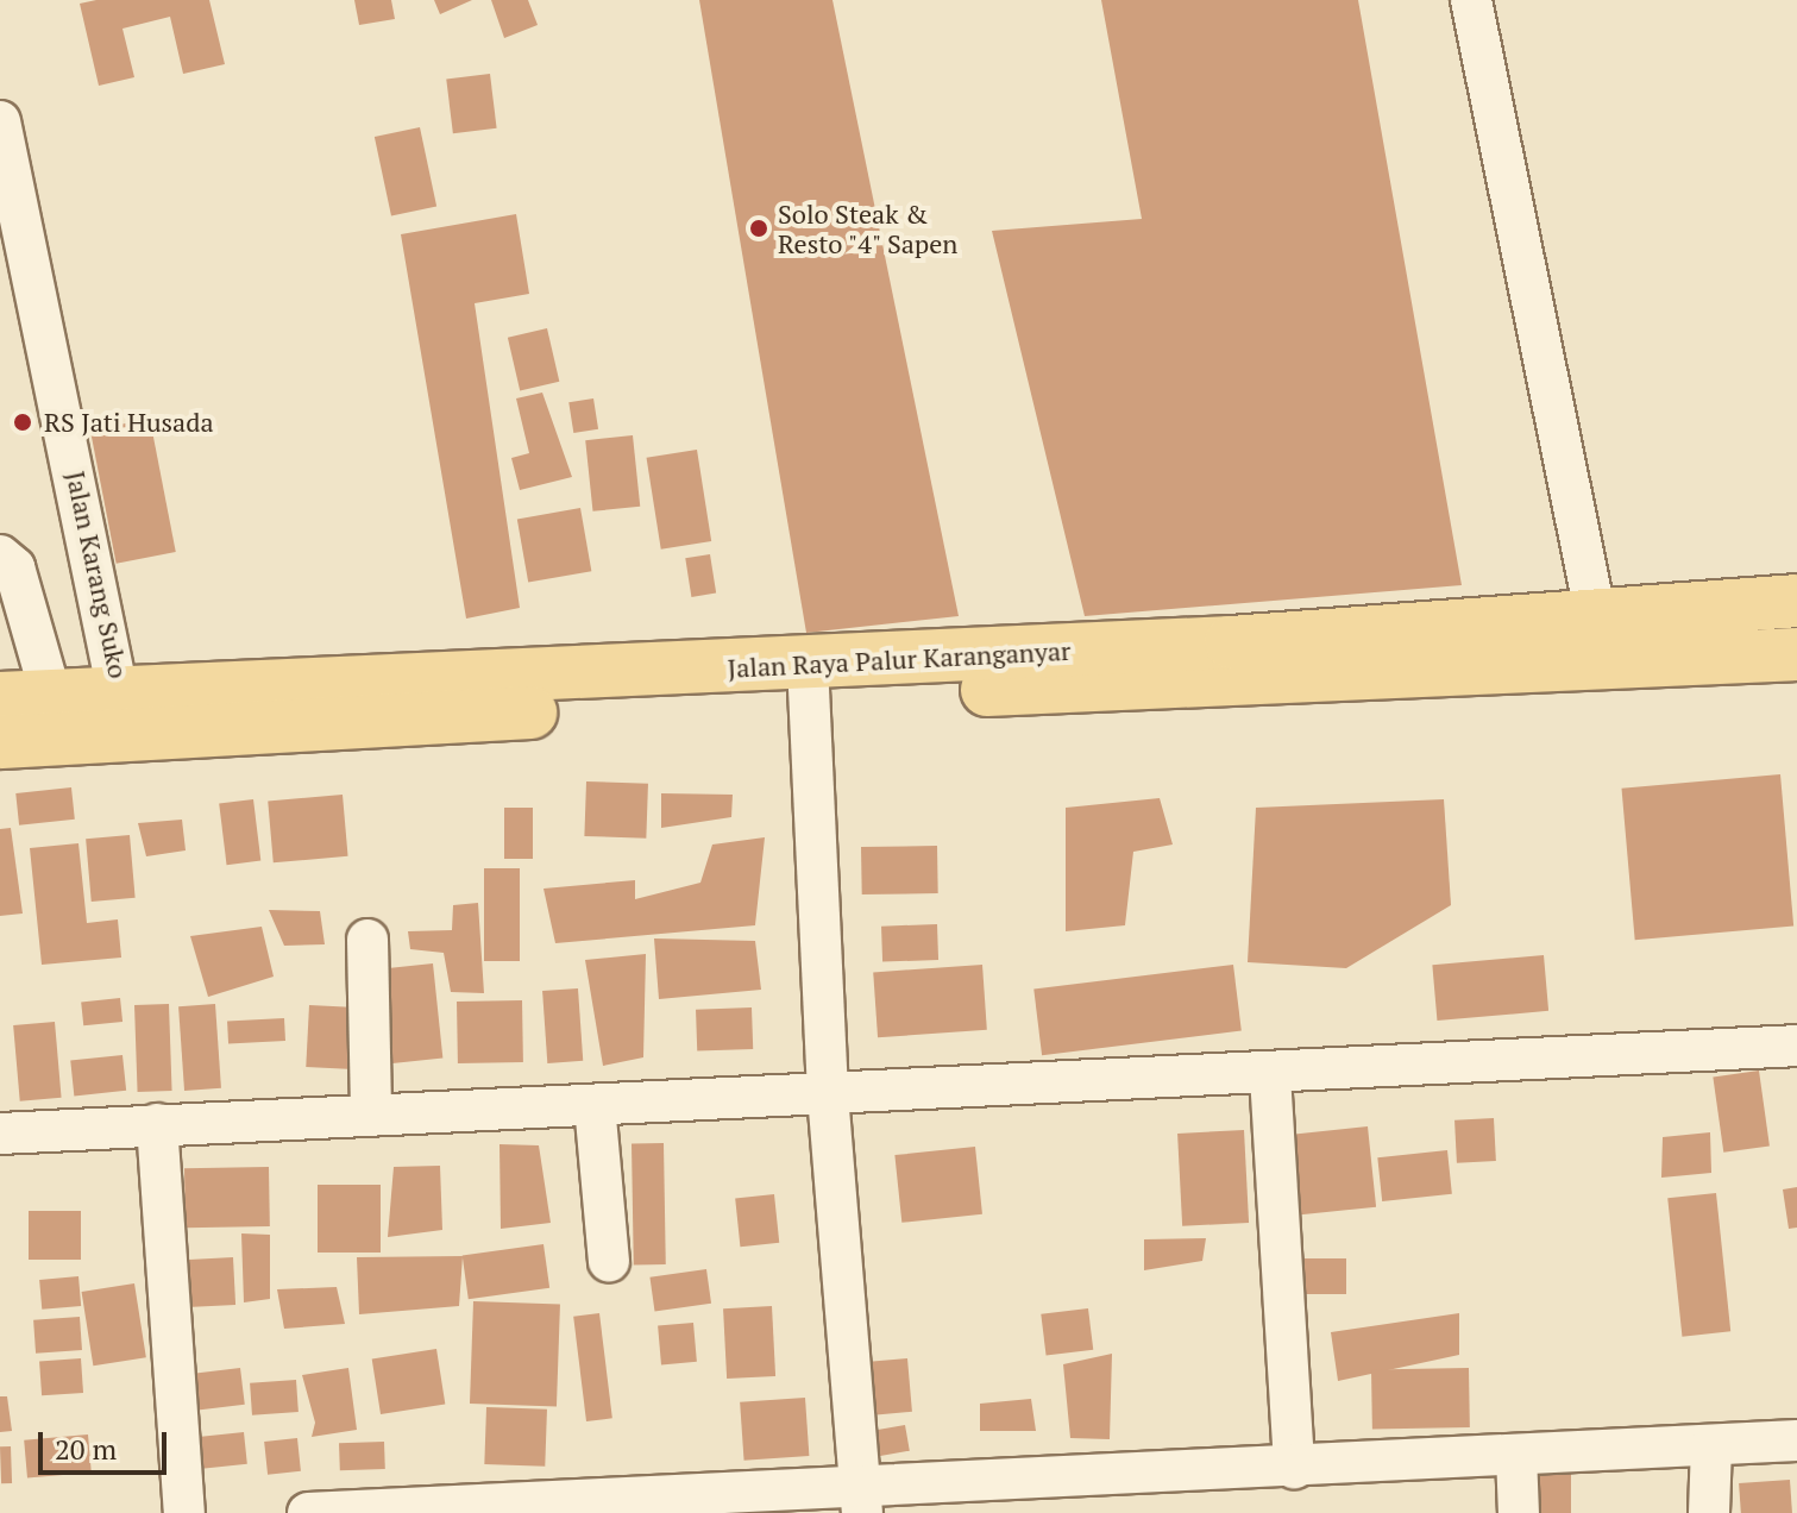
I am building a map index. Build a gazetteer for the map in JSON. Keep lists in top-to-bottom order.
{
  "streets": {
    "main road": ["Jalan Raya Palur Karanganyar"],
    "street": ["Jalan Karang Suko"]
  },
  "crossings": [
    ["Jalan Karang Suko", "Jalan Raya Palur Karanganyar"]
  ],
  "places": ["Solo Steak & Resto \"4\" Sapen", "RS Jati Husada"],
  "scale_bar": "20 m"
}
